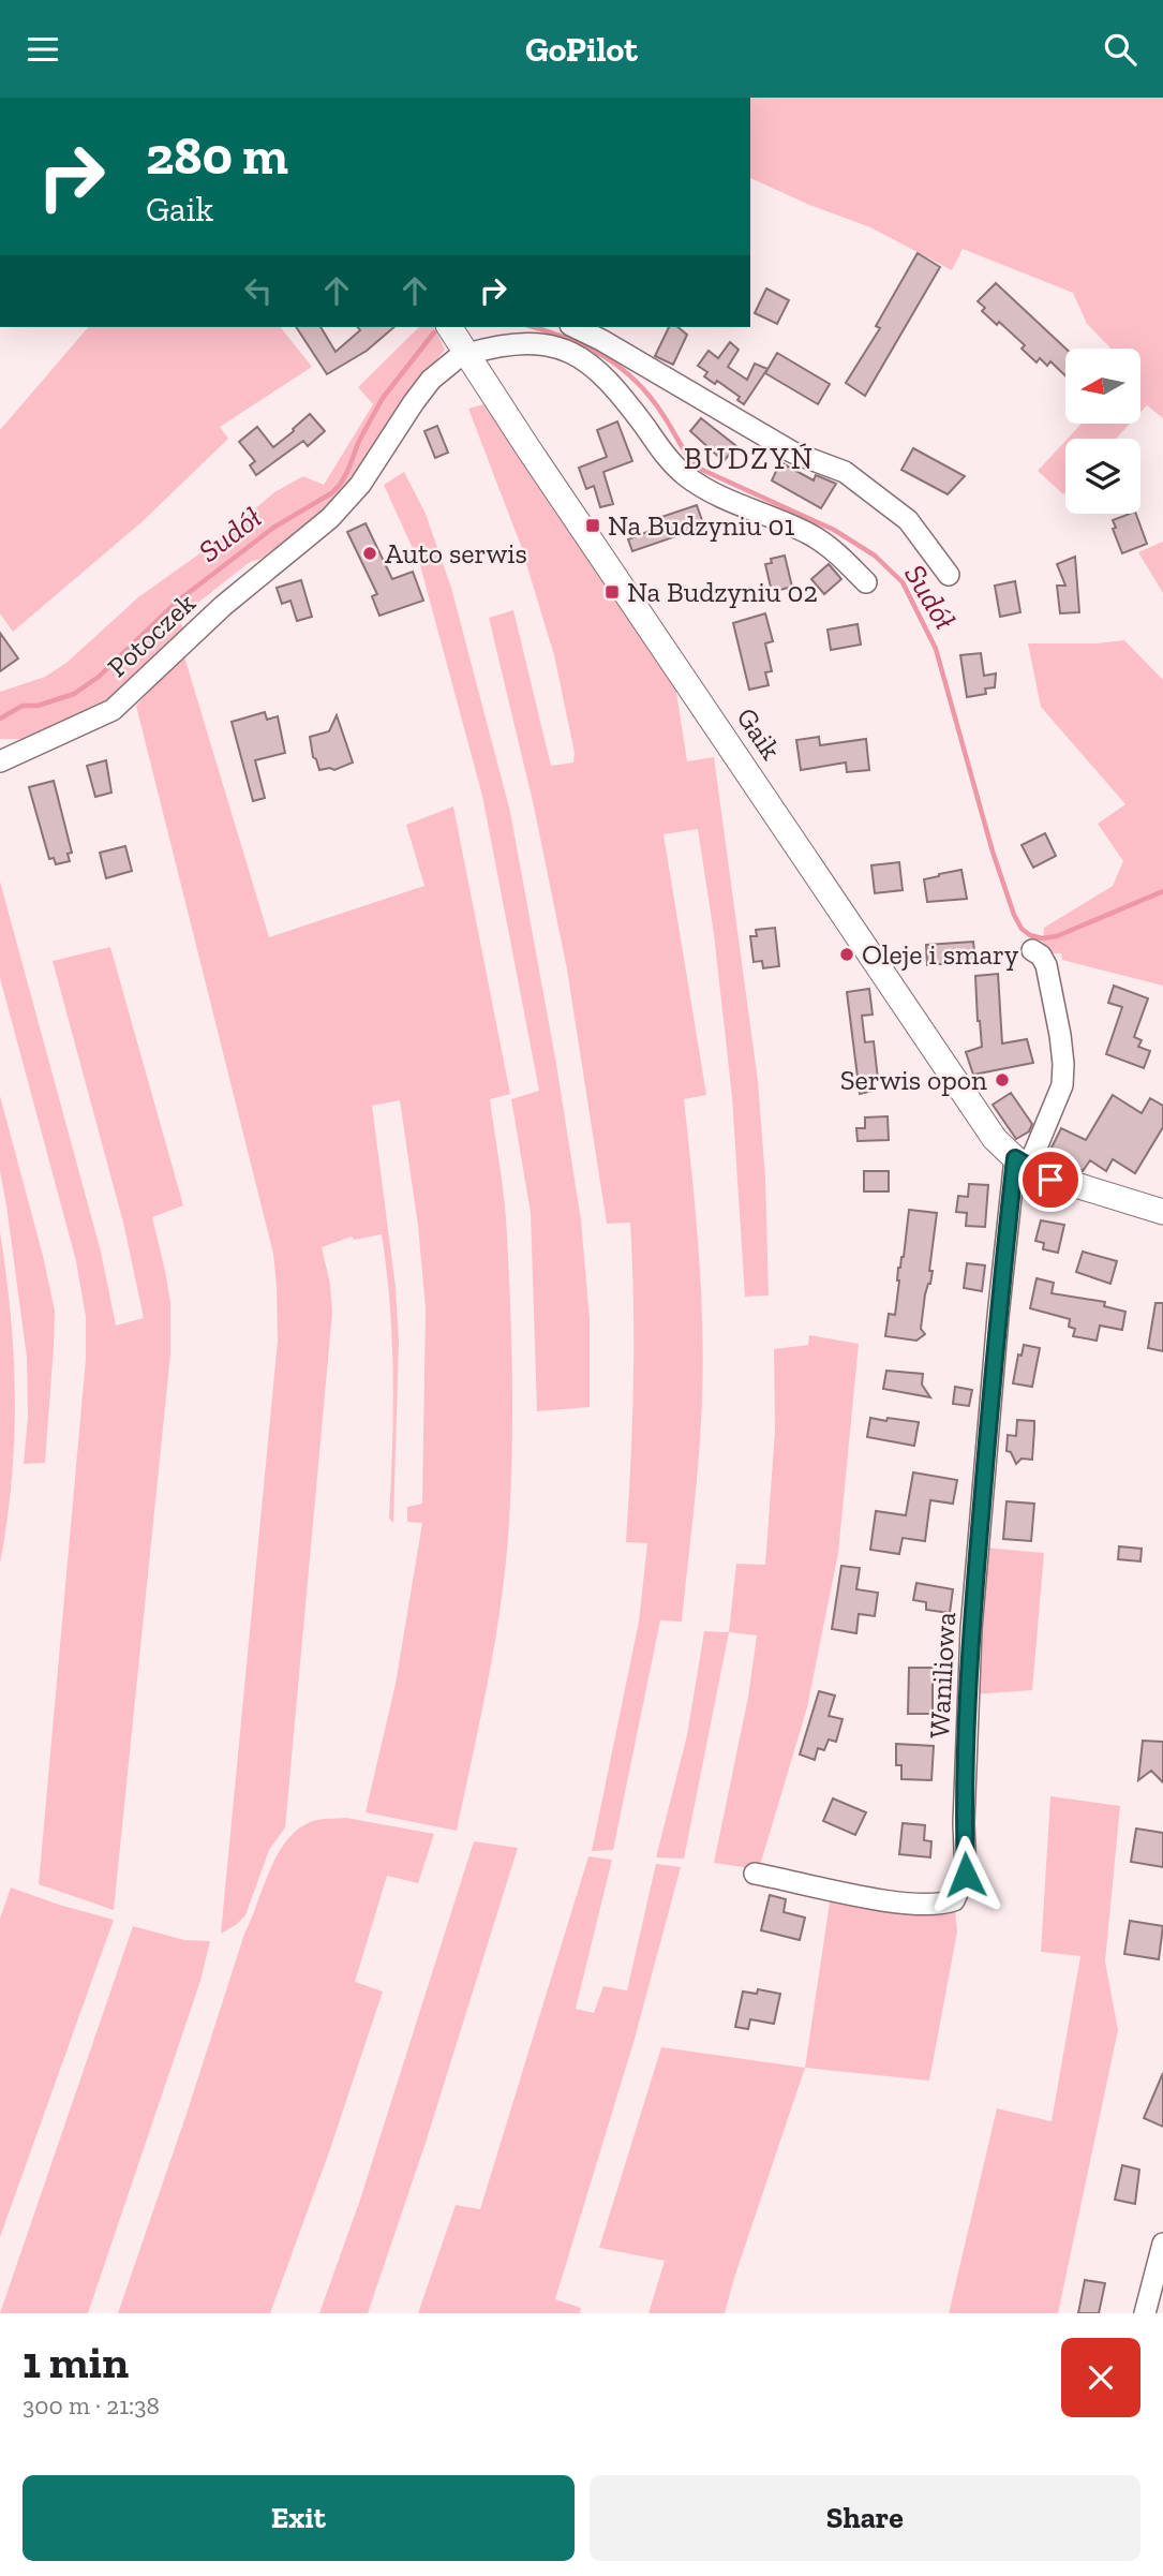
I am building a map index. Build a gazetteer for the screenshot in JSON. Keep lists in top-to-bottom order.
{
  "streets": {
    "street": ["Potoczek", "Gaik", "Waniliowa"]
  },
  "crossings": [
    ["Potoczek", "Gaik"],
    ["Gaik", "Waniliowa"]
  ],
  "districts": ["BUDZYŃ"],
  "water": ["Sudół"],
  "places": {
    "transit": ["Na Budzyniu 01", "Na Budzyniu 02"],
    "other": ["Auto serwis", "Oleje i smary", "Serwis opon"]
  },
  "north": "left",
  "page": {
    "header": "GoPilot",
    "turn": ["280 m", "Gaik"],
    "heading": ["1 min", "300 m · 21:38"],
    "buttons": ["Exit", "Share"]
  }
}
